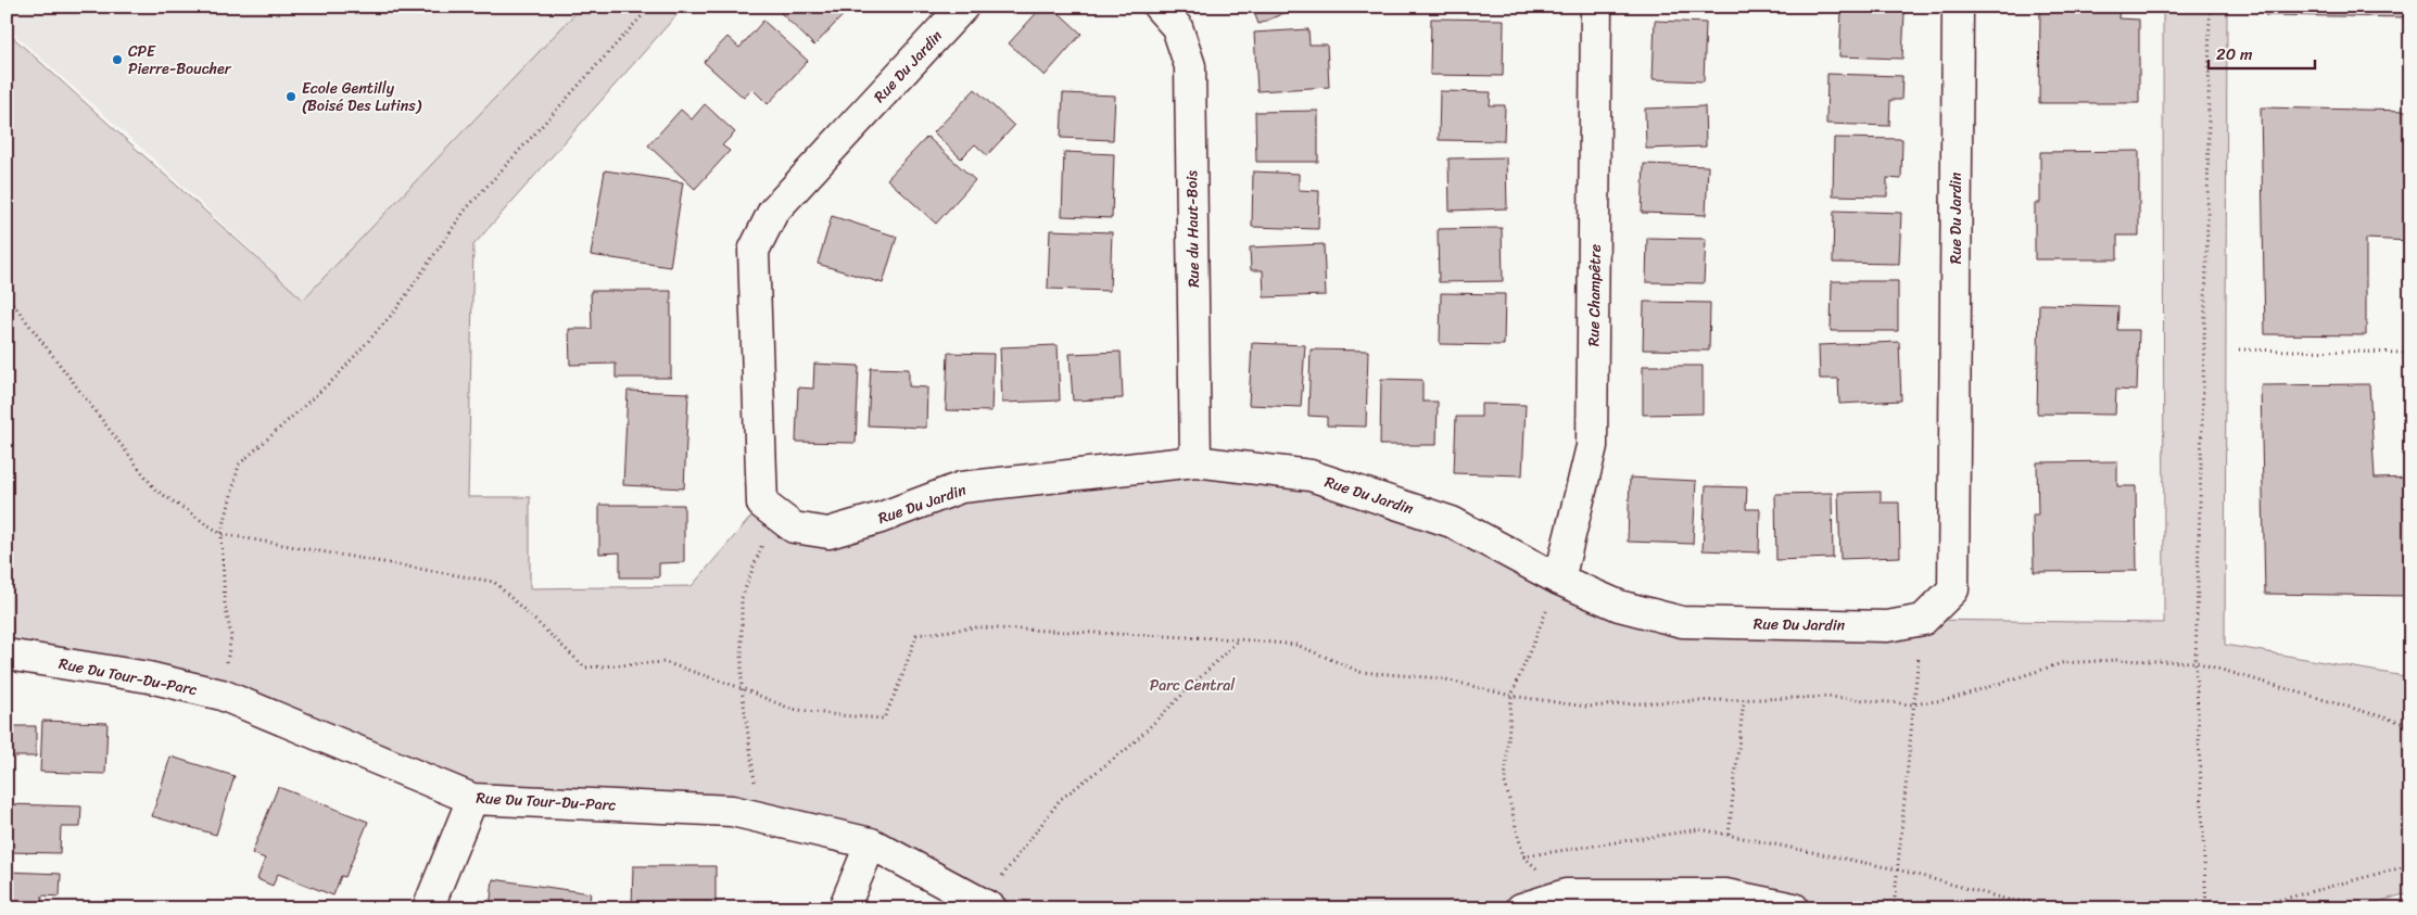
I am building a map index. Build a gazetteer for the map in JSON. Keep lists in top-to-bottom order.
{
  "streets": {
    "street": [
      "Rue Du Jardin",
      "Rue du Haut-Bois",
      "Rue Champêtre",
      "Rue Du Tour-Du-Parc"
    ]
  },
  "crossings": [
    ["Rue Du Jardin", "Rue du Haut-Bois"],
    ["Rue Du Jardin", "Rue Champêtre"]
  ],
  "parks": ["Parc Central"],
  "places": ["CPE Pierre-Boucher", "Ecole Gentilly (Boisé Des Lutins)"],
  "scale_bar": "20 m"
}
